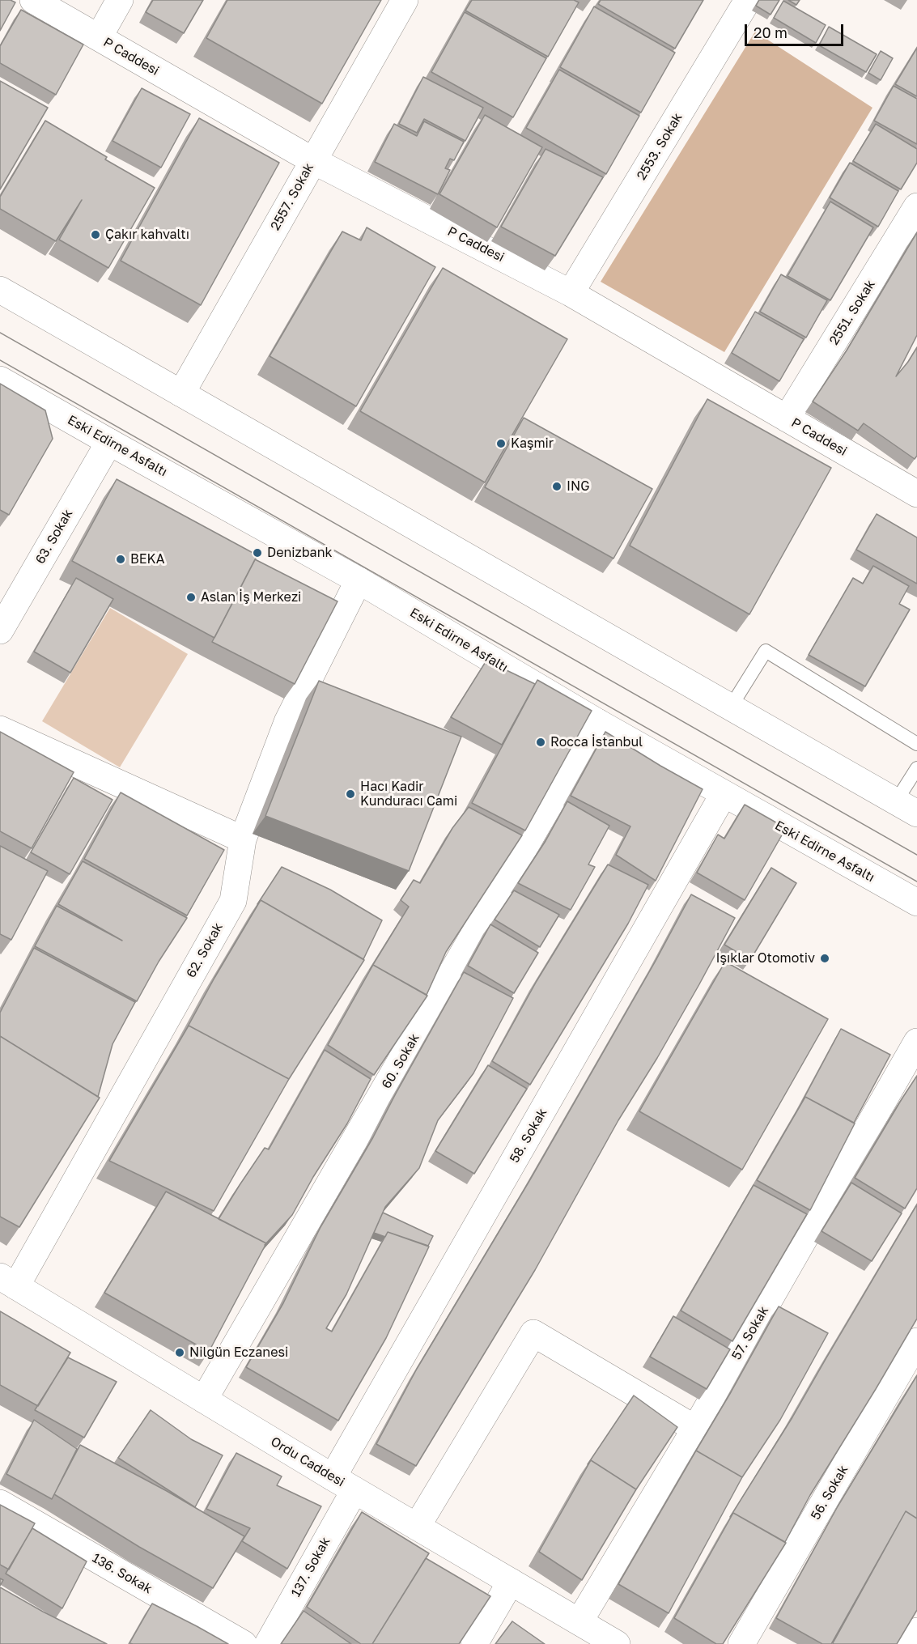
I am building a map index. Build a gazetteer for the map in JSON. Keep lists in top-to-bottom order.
{
  "streets": {
    "street": [
      "P Caddesi",
      "2553. Sokak",
      "2557. Sokak",
      "2551. Sokak",
      "Eski Edirne Asfaltı",
      "63. Sokak",
      "62. Sokak",
      "60. Sokak",
      "58. Sokak",
      "57. Sokak",
      "Ordu Caddesi",
      "56. Sokak",
      "137. Sokak",
      "136. Sokak"
    ]
  },
  "crossings": [
    ["P Caddesi", "2553. Sokak"],
    ["P Caddesi", "2557. Sokak"],
    ["P Caddesi", "2551. Sokak"],
    ["Eski Edirne Asfaltı", "63. Sokak"],
    ["Eski Edirne Asfaltı", "62. Sokak"],
    ["Eski Edirne Asfaltı", "60. Sokak"],
    ["Eski Edirne Asfaltı", "58. Sokak"],
    ["62. Sokak", "Ordu Caddesi"],
    ["60. Sokak", "Ordu Caddesi"],
    ["58. Sokak", "Ordu Caddesi"],
    ["58. Sokak", "137. Sokak"],
    ["57. Sokak", "Ordu Caddesi"],
    ["Ordu Caddesi", "137. Sokak"]
  ],
  "places": [
    "Çakır kahvaltı",
    "Kaşmir",
    "ING",
    "Denizbank",
    "BEKA",
    "Aslan İş Merkezi",
    "Rocca İstanbul",
    "Hacı Kadir Kunduracı Cami",
    "Işıklar Otomotiv",
    "Nilgün Eczanesi"
  ],
  "scale_bar": "20 m"
}
